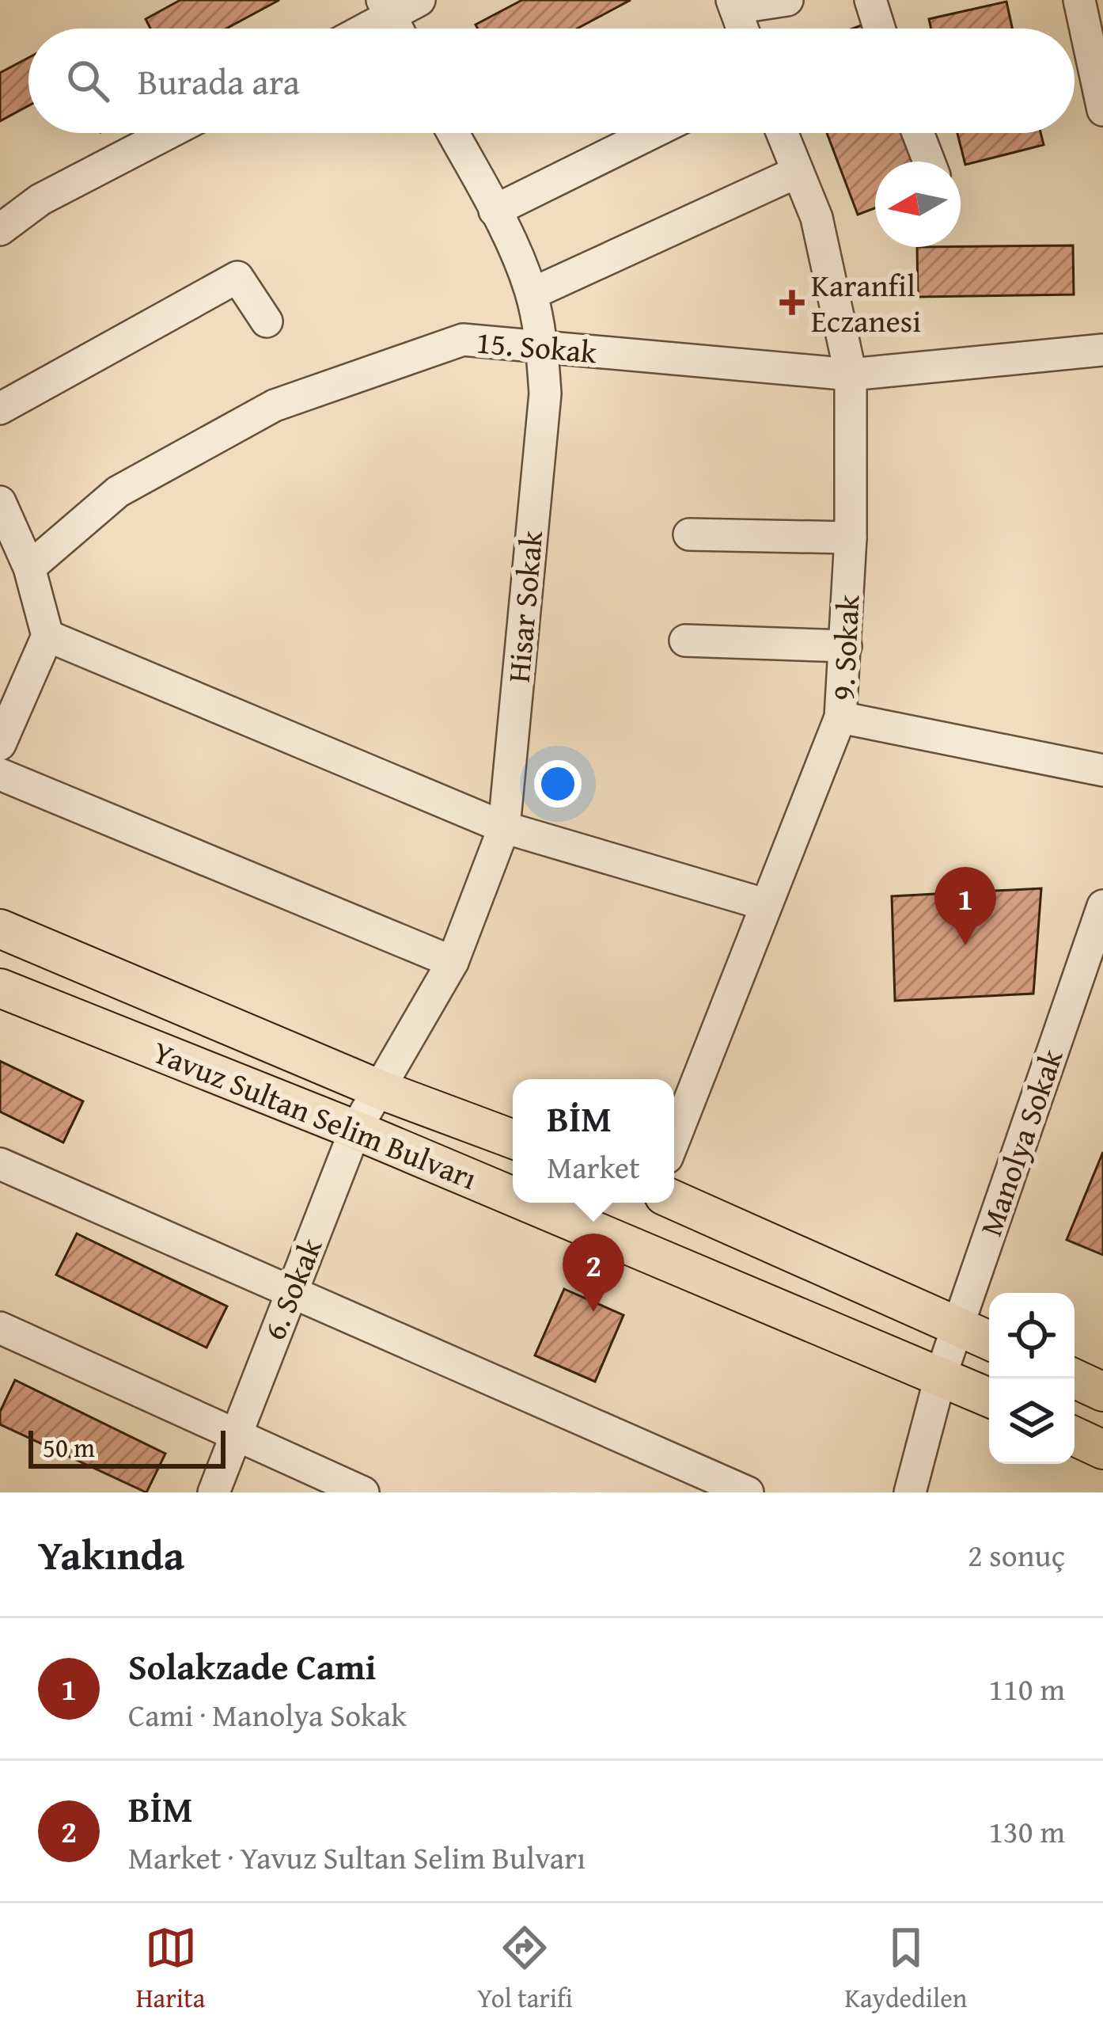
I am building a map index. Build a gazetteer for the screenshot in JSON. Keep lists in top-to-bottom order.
{
  "streets": {
    "main road": ["Yavuz Sultan Selim Bulvarı"],
    "street": [
      "15. Sokak",
      "Hisar Sokak",
      "9. Sokak",
      "Manolya Sokak",
      "6. Sokak"
    ]
  },
  "crossings": [
    ["15. Sokak", "Hisar Sokak"],
    ["15. Sokak", "9. Sokak"],
    ["Hisar Sokak", "Yavuz Sultan Selim Bulvarı"],
    ["Hisar Sokak", "6. Sokak"],
    ["Yavuz Sultan Selim Bulvarı", "Manolya Sokak"],
    ["Yavuz Sultan Selim Bulvarı", "6. Sokak"]
  ],
  "places": {
    "health": ["Karanfil Eczanesi"]
  },
  "scale_bar": "50 m",
  "north": "left",
  "page": {
    "search": "Burada ara",
    "pins": ["1", "2"],
    "popup": ["BİM", "Market"],
    "scale": "50 m",
    "heading": ["Yakında", "2 sonuç"],
    "list": [
      {
        "mark": "1",
        "name": "Solakzade Cami",
        "note": "Cami · Manolya Sokak",
        "value": "110 m"
      },
      {
        "mark": "2",
        "name": "BİM",
        "note": "Market · Yavuz Sultan Selim Bulvarı",
        "value": "130 m"
      }
    ],
    "nav": ["Harita", "Yol tarifi", "Kaydedilen"]
  }
}
